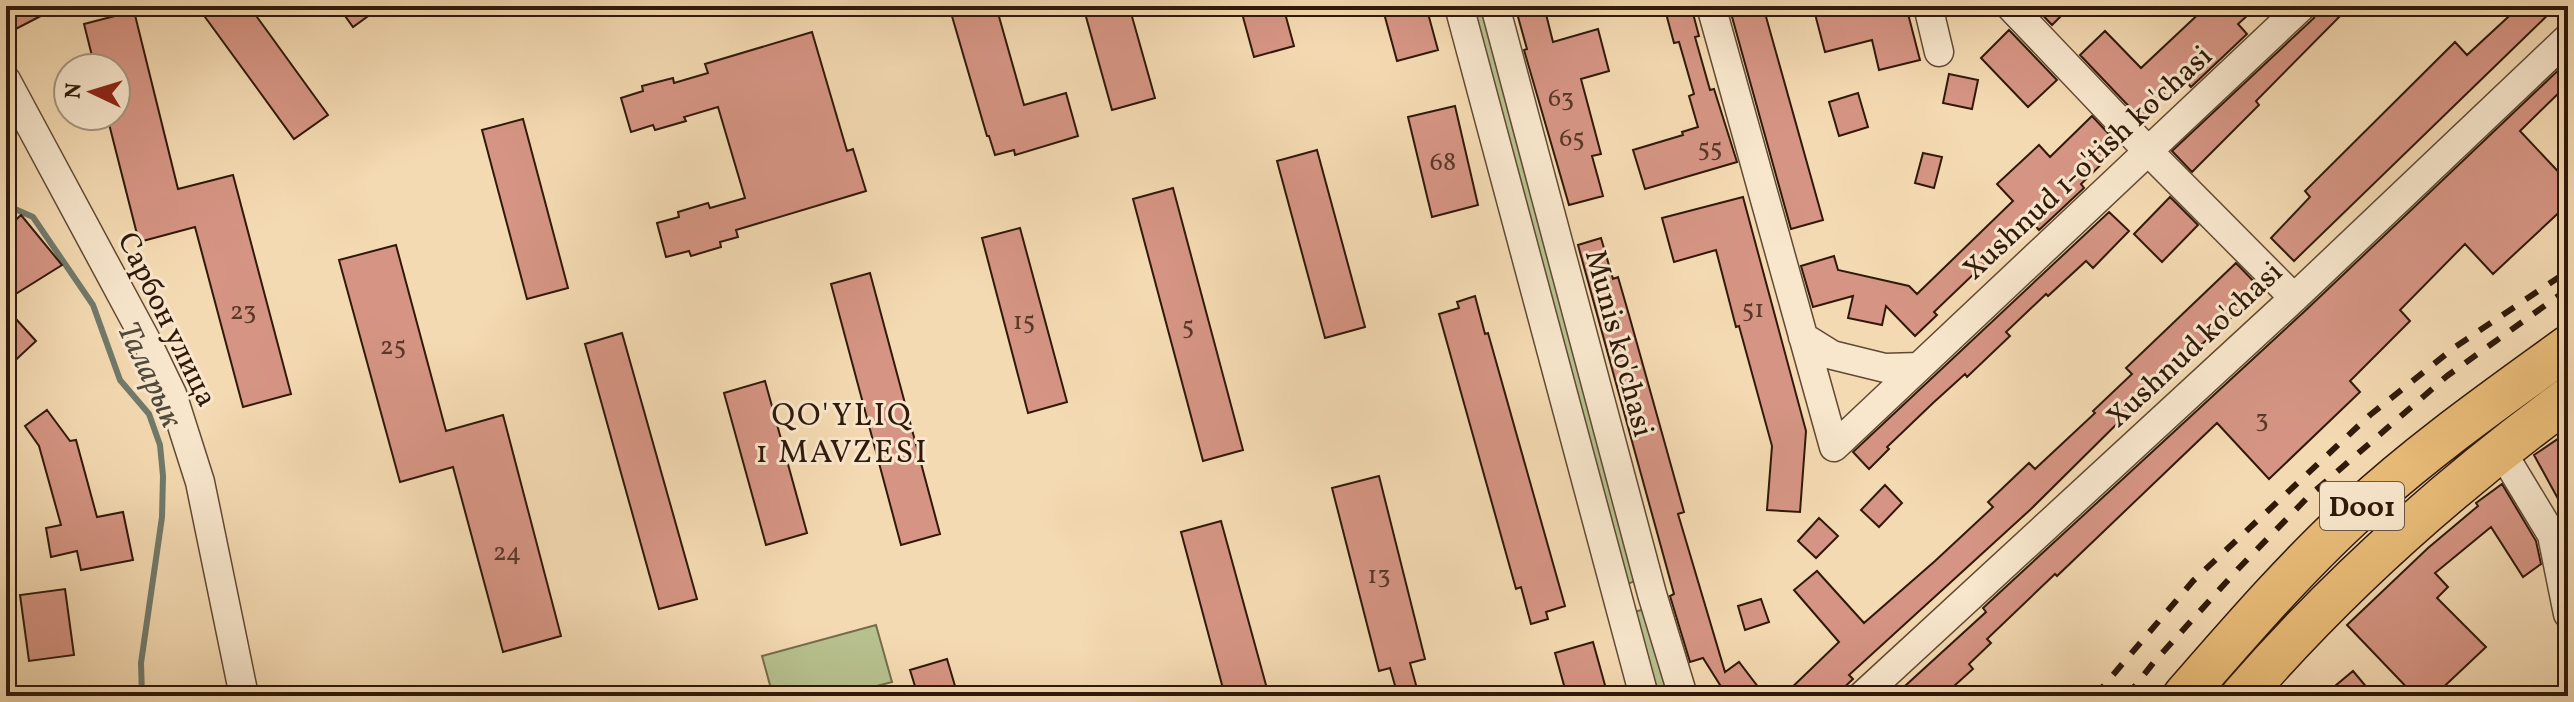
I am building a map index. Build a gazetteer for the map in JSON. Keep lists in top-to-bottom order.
{
  "streets": {
    "highway": ["D001"],
    "street": [
      "Xushnud 1-o'tish ko'chasi",
      "Сарбон улица",
      "Munis ko'chasi",
      "Xushnud ko'chasi"
    ]
  },
  "districts": ["QO'YLIQ 1 MAVZESI"],
  "water": ["Таларык"],
  "house_numbers": [
    "63",
    "65",
    "55",
    "68",
    "51",
    "23",
    "15",
    "5",
    "25",
    "3",
    "24",
    "13"
  ],
  "north": "left"
}
